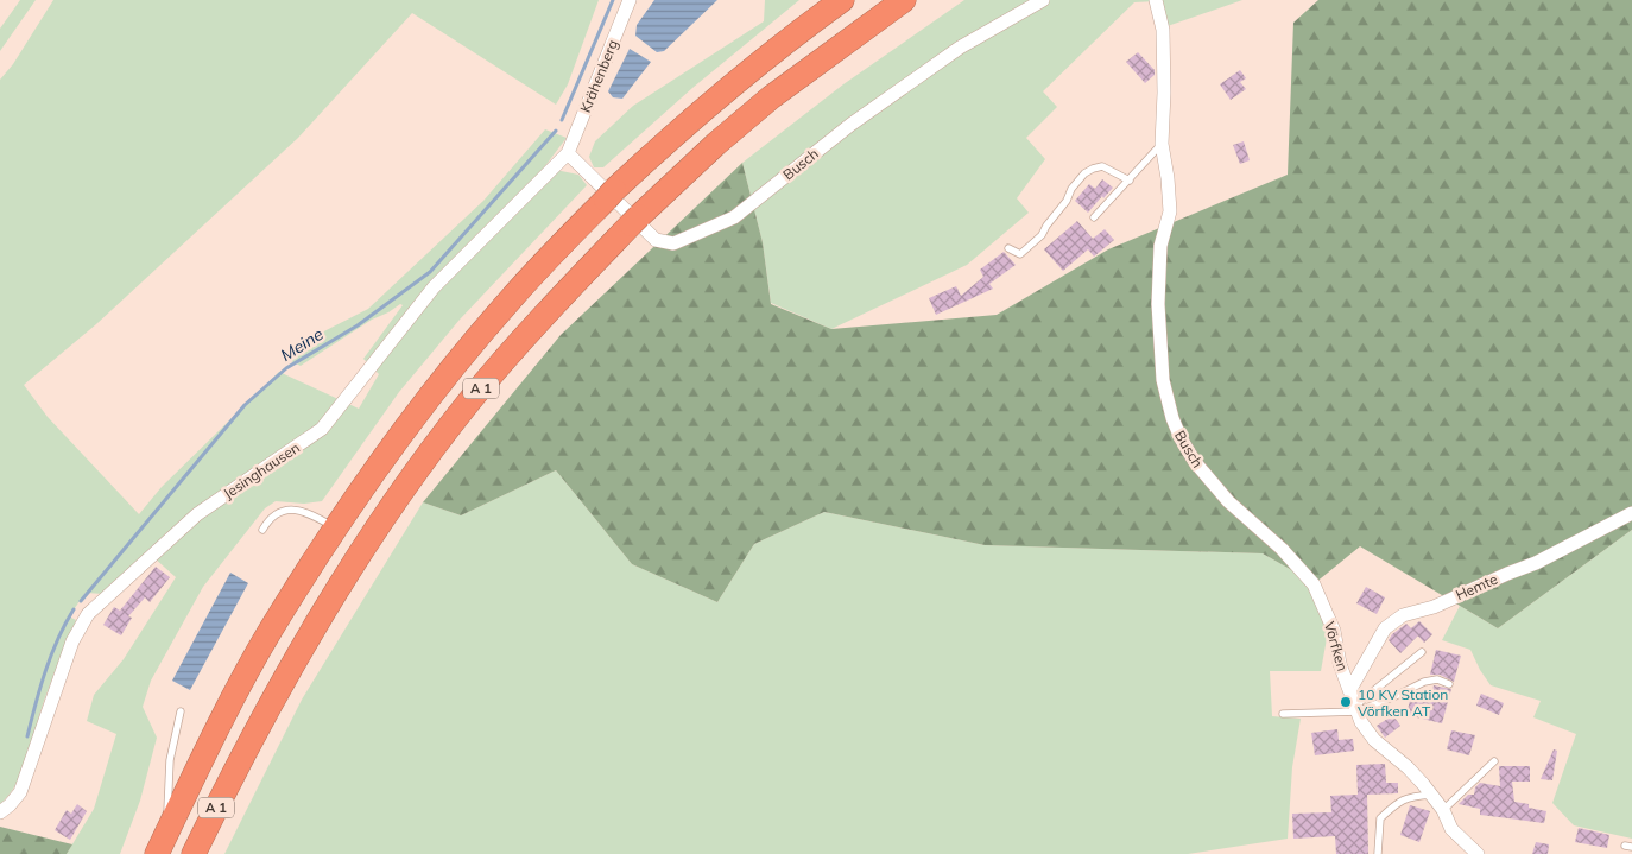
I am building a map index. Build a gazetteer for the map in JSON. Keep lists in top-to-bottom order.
{
  "streets": {
    "highway": ["A 1"],
    "street": [
      "Krähenberg",
      "Busch",
      "Jesinghausen",
      "Hemte",
      "Vörfken"
    ]
  },
  "crossings": [
    ["Krähenberg", "Busch"],
    ["Krähenberg", "Jesinghausen"],
    ["Busch", "Jesinghausen"],
    ["Busch", "Vörfken"],
    ["Hemte", "Vörfken"]
  ],
  "water": ["Meine"],
  "places": ["10 KV Station Vörfken AT"]
}
